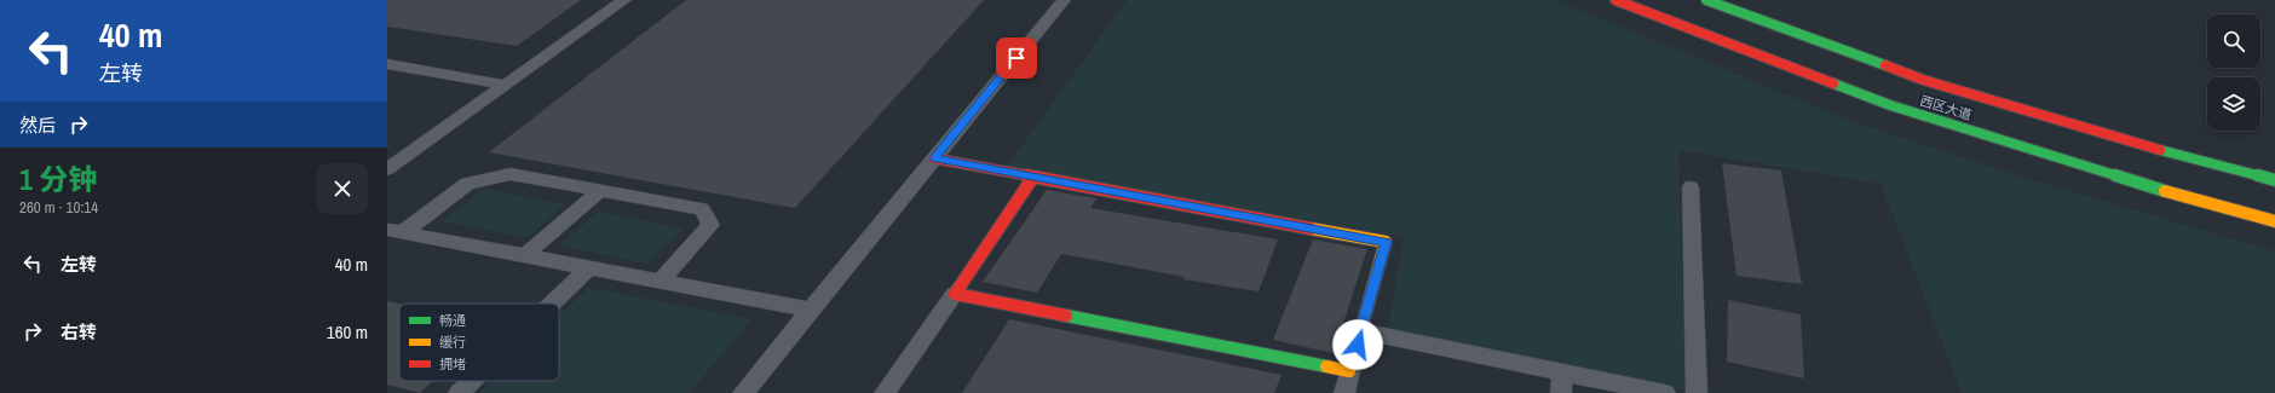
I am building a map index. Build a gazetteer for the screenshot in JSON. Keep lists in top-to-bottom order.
{
  "streets": {
    "main road": ["西区大道"]
  },
  "legend": ["畅通", "缓行", "拥堵"],
  "page": {
    "turn": ["40 m", "左转"],
    "then": "然后",
    "heading": ["1 分钟", "260 m · 10:14"],
    "list": [
      {
        "name": "左转",
        "value": "40 m"
      },
      {
        "name": "右转",
        "value": "160 m"
      }
    ]
  }
}
